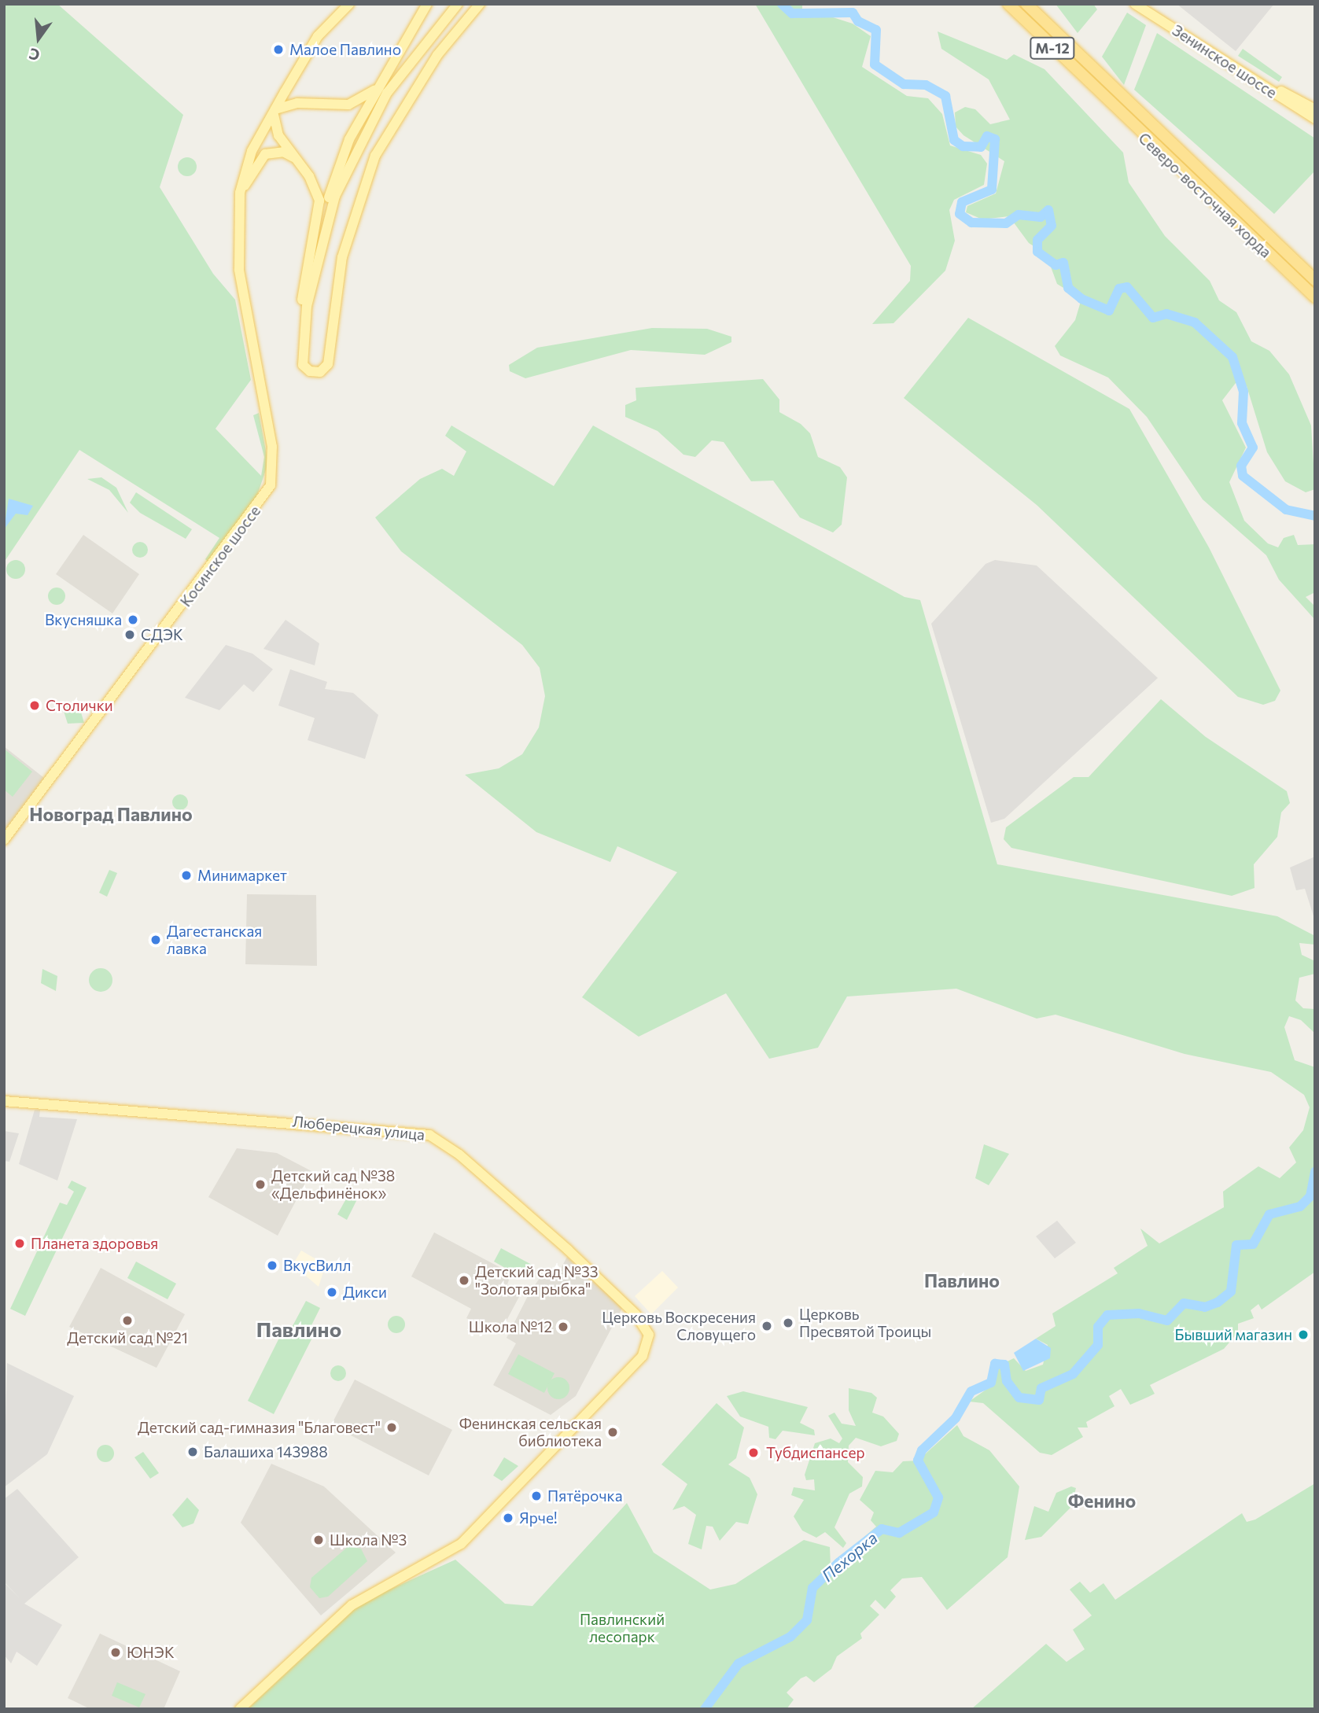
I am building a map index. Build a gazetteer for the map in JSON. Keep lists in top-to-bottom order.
{
  "streets": {
    "highway": ["М-12", "Северо-восточная хорда"],
    "main road": ["Зенинское шоссе", "Косинское шоссе", "Люберецкая улица"]
  },
  "districts": [
    "Новоград Павлино",
    "Павлино",
    "Павлино",
    "Фенино"
  ],
  "water": ["Пехорка"],
  "parks": ["Павлинский лесопарк"],
  "places": [
    "Малое Павлино",
    "Вкусняшка",
    "СДЭК",
    "Столички",
    "Минимаркет",
    "Дагестанская лавка",
    "Детский сад №38 «Дельфинёнок»",
    "Планета здоровья",
    "ВкусВилл",
    "Детский сад №33 \"Золотая рыбка\"",
    "Дикси",
    "Детский сад №21",
    "Церковь Пресвятой Троицы",
    "Церковь Воскресения Словущего",
    "Школа №12",
    "Бывший магазин",
    "Детский сад-гимназия \"Благовест\"",
    "Фенинская сельская библиотека",
    "Балашиха 143988",
    "Тубдиспансер",
    "Пятёрочка",
    "Ярче!",
    "Школа №3",
    "ЮНЭК"
  ],
  "north": "bottom"
}
